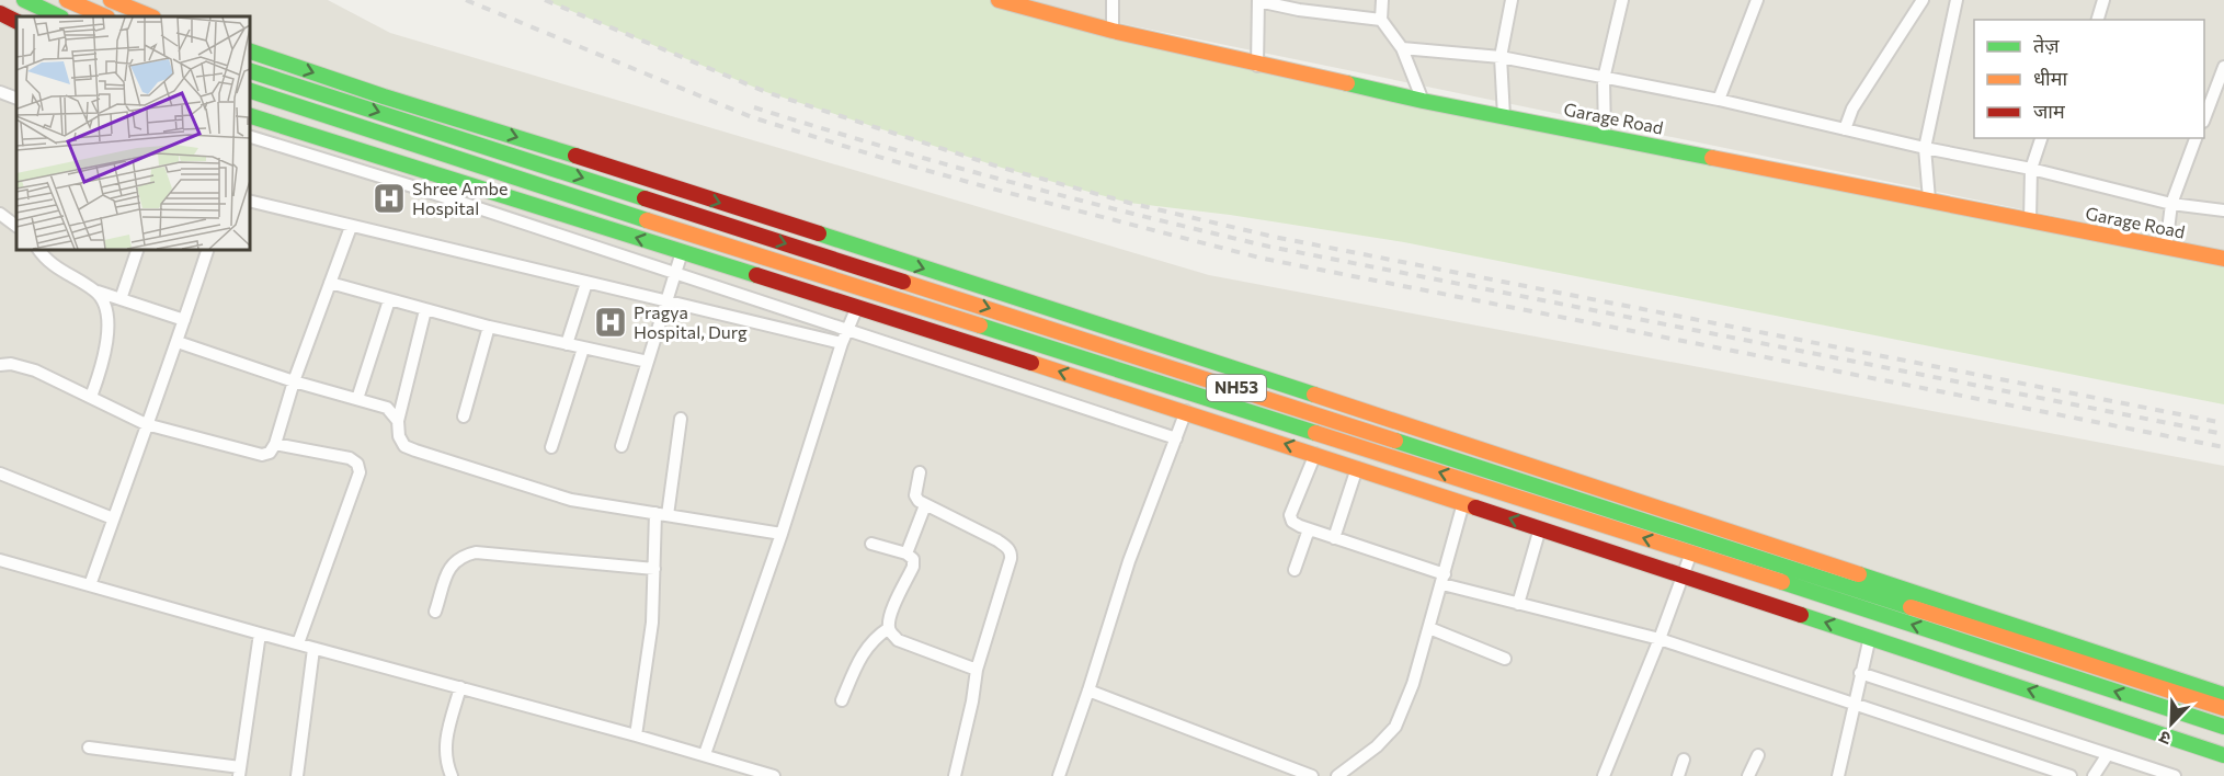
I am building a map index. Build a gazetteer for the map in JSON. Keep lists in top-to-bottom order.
{
  "streets": {
    "main road": ["Garage Road", "NH53"]
  },
  "places": {
    "hospital": ["Shree Ambe Hospital", "Pragya Hospital, Durg"]
  },
  "legend": ["तेज़", "धीमा", "जाम"],
  "north": "bottom left"
}
